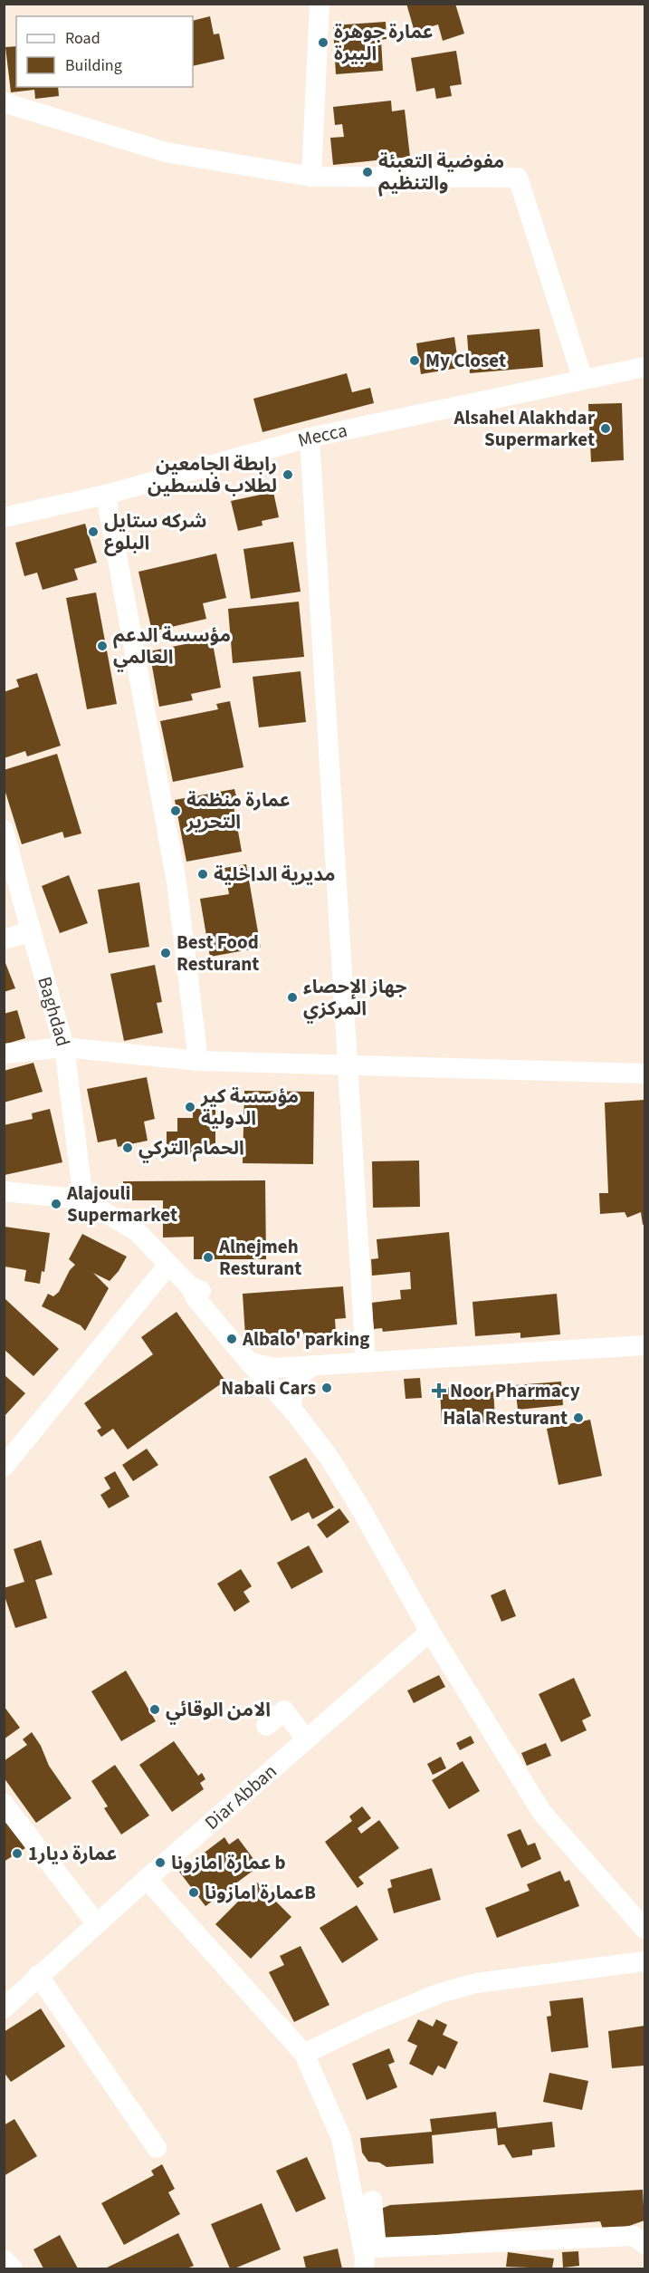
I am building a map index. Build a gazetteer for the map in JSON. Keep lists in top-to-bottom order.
{
  "streets": {
    "street": ["Mecca", "Baghdad", "Diar Abban"]
  },
  "places": {
    "other": [
      "عمارة جوهرة البيرة",
      "مفوضية التعبئة والتنظيم",
      "My Closet",
      "Alsahel Alakhdar Supermarket",
      "رابطة الجامعين لطلاب فلسطين",
      "شركه ستايل البلوع",
      "مؤسسة الدعم العالمي",
      "عمارة منظمة التحرير",
      "مديرية الداخلية",
      "Best Food Resturant",
      "جهاز الإحصاء المركزي",
      "مؤسسة كير الدولية",
      "الحمام التركي",
      "Alajouli Supermarket",
      "Alnejmeh Resturant",
      "Albalo' parking",
      "Nabali Cars",
      "Hala Resturant",
      "الامن الوقائي",
      "عمارة ديار1",
      "عمارة امازونا b",
      "عمارة امازوناB"
    ],
    "health": ["Noor Pharmacy"]
  },
  "legend": ["Road", "Building"]
}
